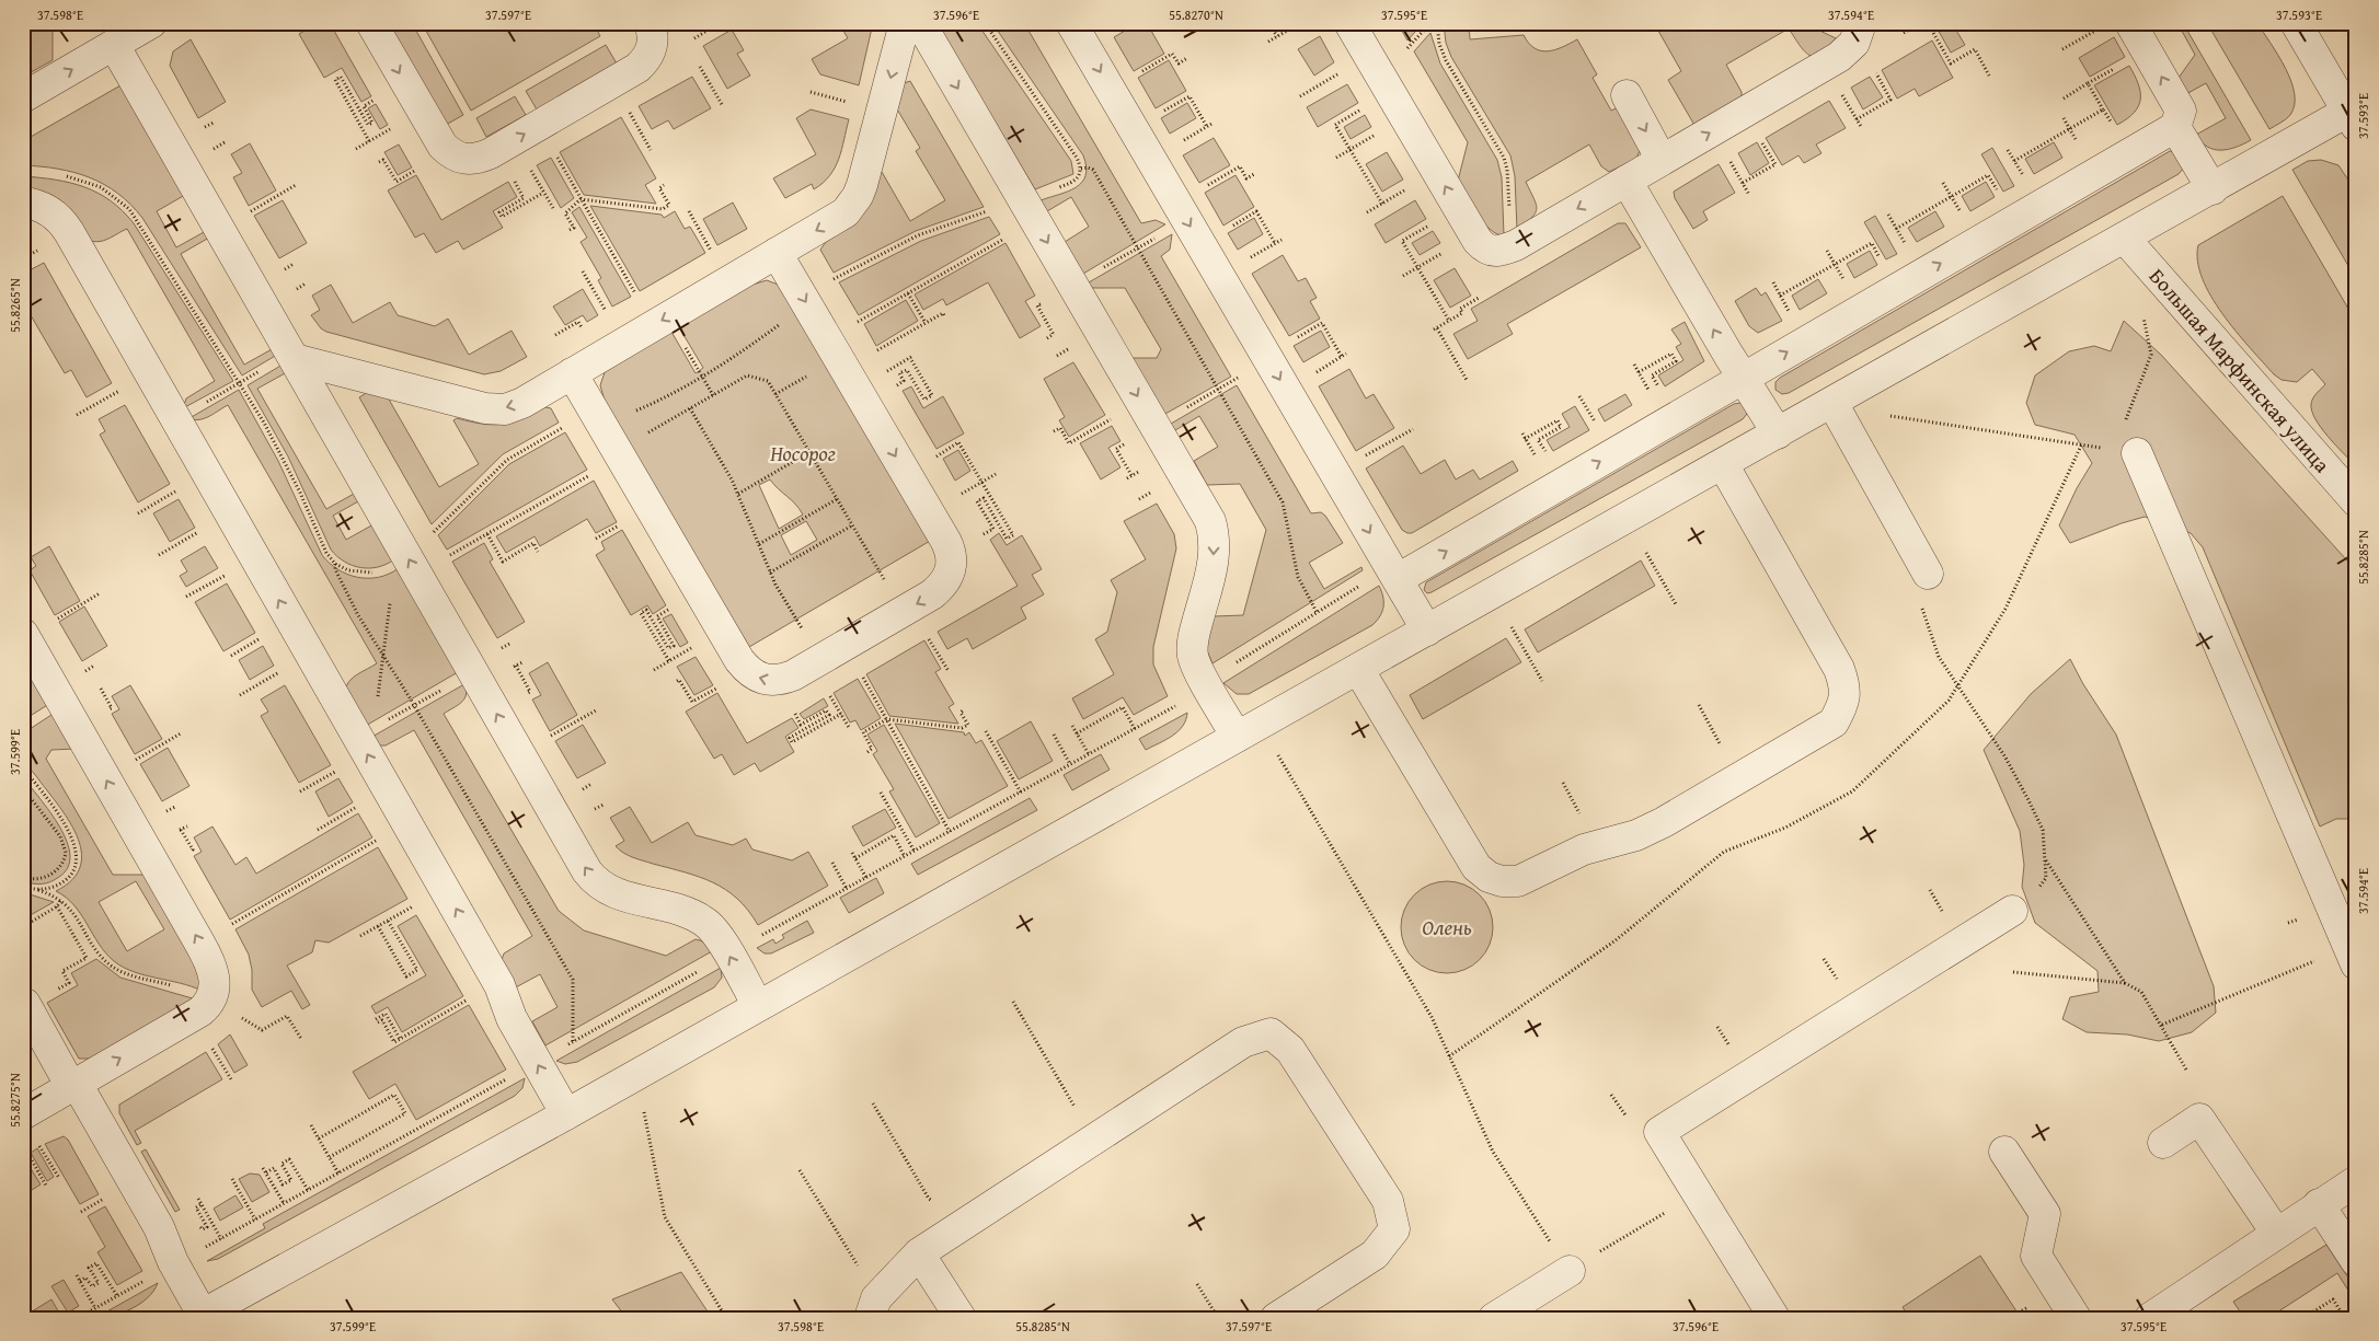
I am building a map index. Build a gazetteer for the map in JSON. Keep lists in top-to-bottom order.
{
  "streets": {
    "street": ["Большая Марфинская улица"]
  },
  "parks": ["Носорог", "Олень"],
  "coordinates": [
    "37.598°E",
    "37.597°E",
    "37.596°E",
    "55.8270°N",
    "37.595°E",
    "37.594°E",
    "37.593°E",
    "55.8265°N",
    "55.8285°N",
    "37.599°E",
    "55.8275°N"
  ]
}
